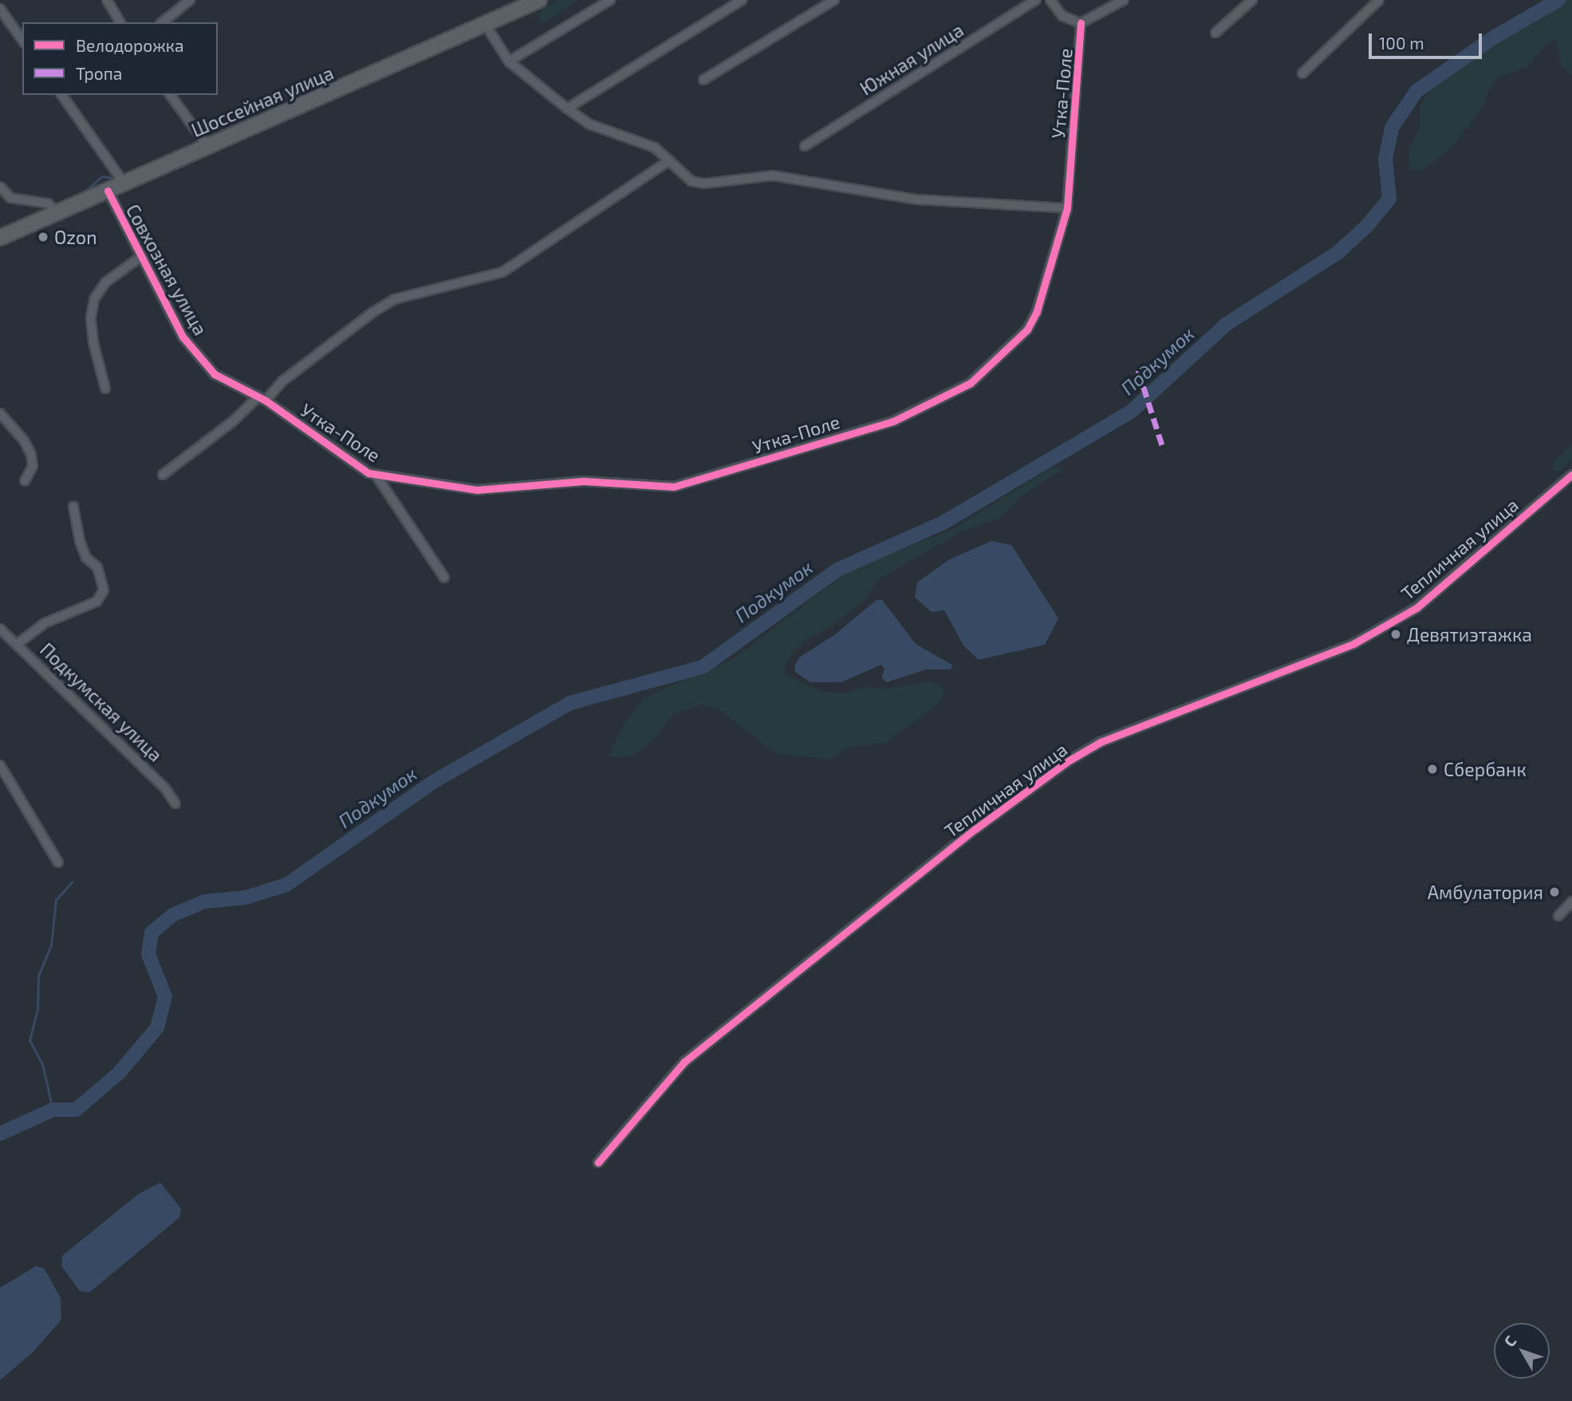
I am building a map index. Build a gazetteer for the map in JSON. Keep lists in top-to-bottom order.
{
  "streets": {
    "main road": ["Шоссейная улица"],
    "street": [
      "Южная улица",
      "Утка-Поле",
      "Совхозная улица",
      "Тепличная улица",
      "Подкумская улица"
    ]
  },
  "crossings": [
    ["Утка-Поле", "Совхозная улица"],
    ["Шоссейная улица", "Совхозная улица"]
  ],
  "water": ["Подкумок"],
  "places": [
    "Ozon",
    "Девятиэтажка",
    "Сбербанк",
    "Амбулатория"
  ],
  "legend": ["Велодорожка", "Тропа"],
  "scale_bar": "100 m",
  "north": "top left"
}
